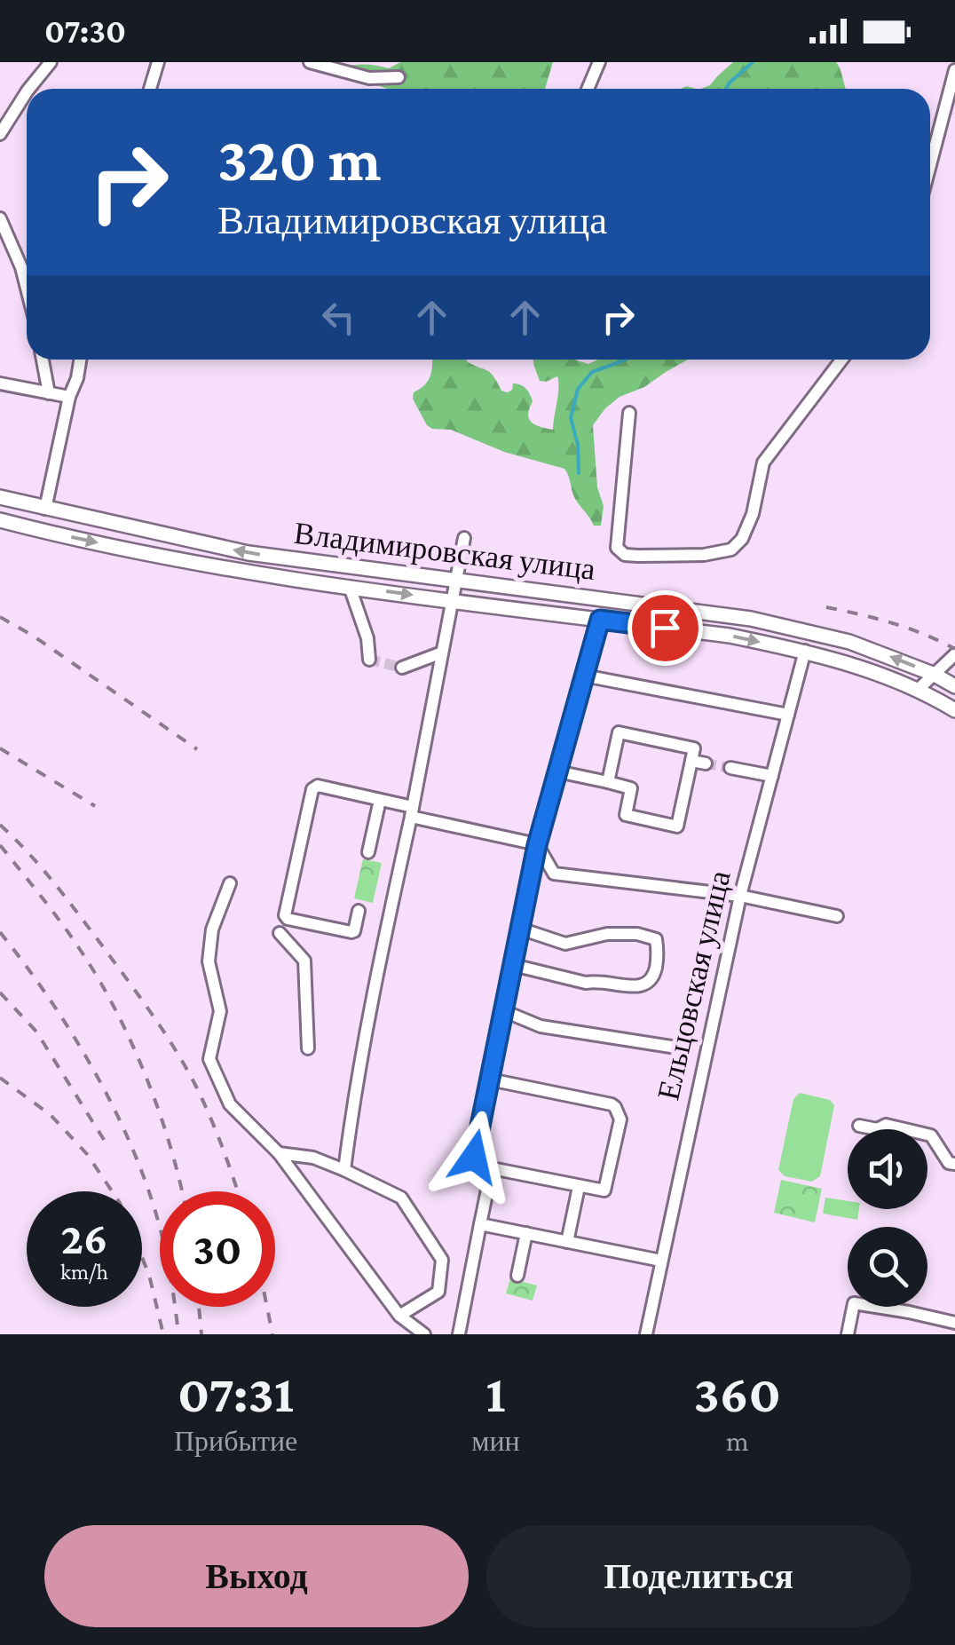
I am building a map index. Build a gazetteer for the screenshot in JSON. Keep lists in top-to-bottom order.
{
  "streets": {
    "main road": ["Владимировская улица"],
    "street": ["Ельцовская улица"]
  },
  "crossings": [
    ["Владимировская улица", "Ельцовская улица"]
  ],
  "page": {
    "status": "07:30",
    "turn": ["320 m", "Владимировская улица"],
    "speed": "26 km/h",
    "limit": "30",
    "eta": [
      "07:31",
      "Прибытие",
      "1",
      "мин",
      "360",
      "m"
    ],
    "buttons": ["Выход", "Поделиться"]
  }
}
